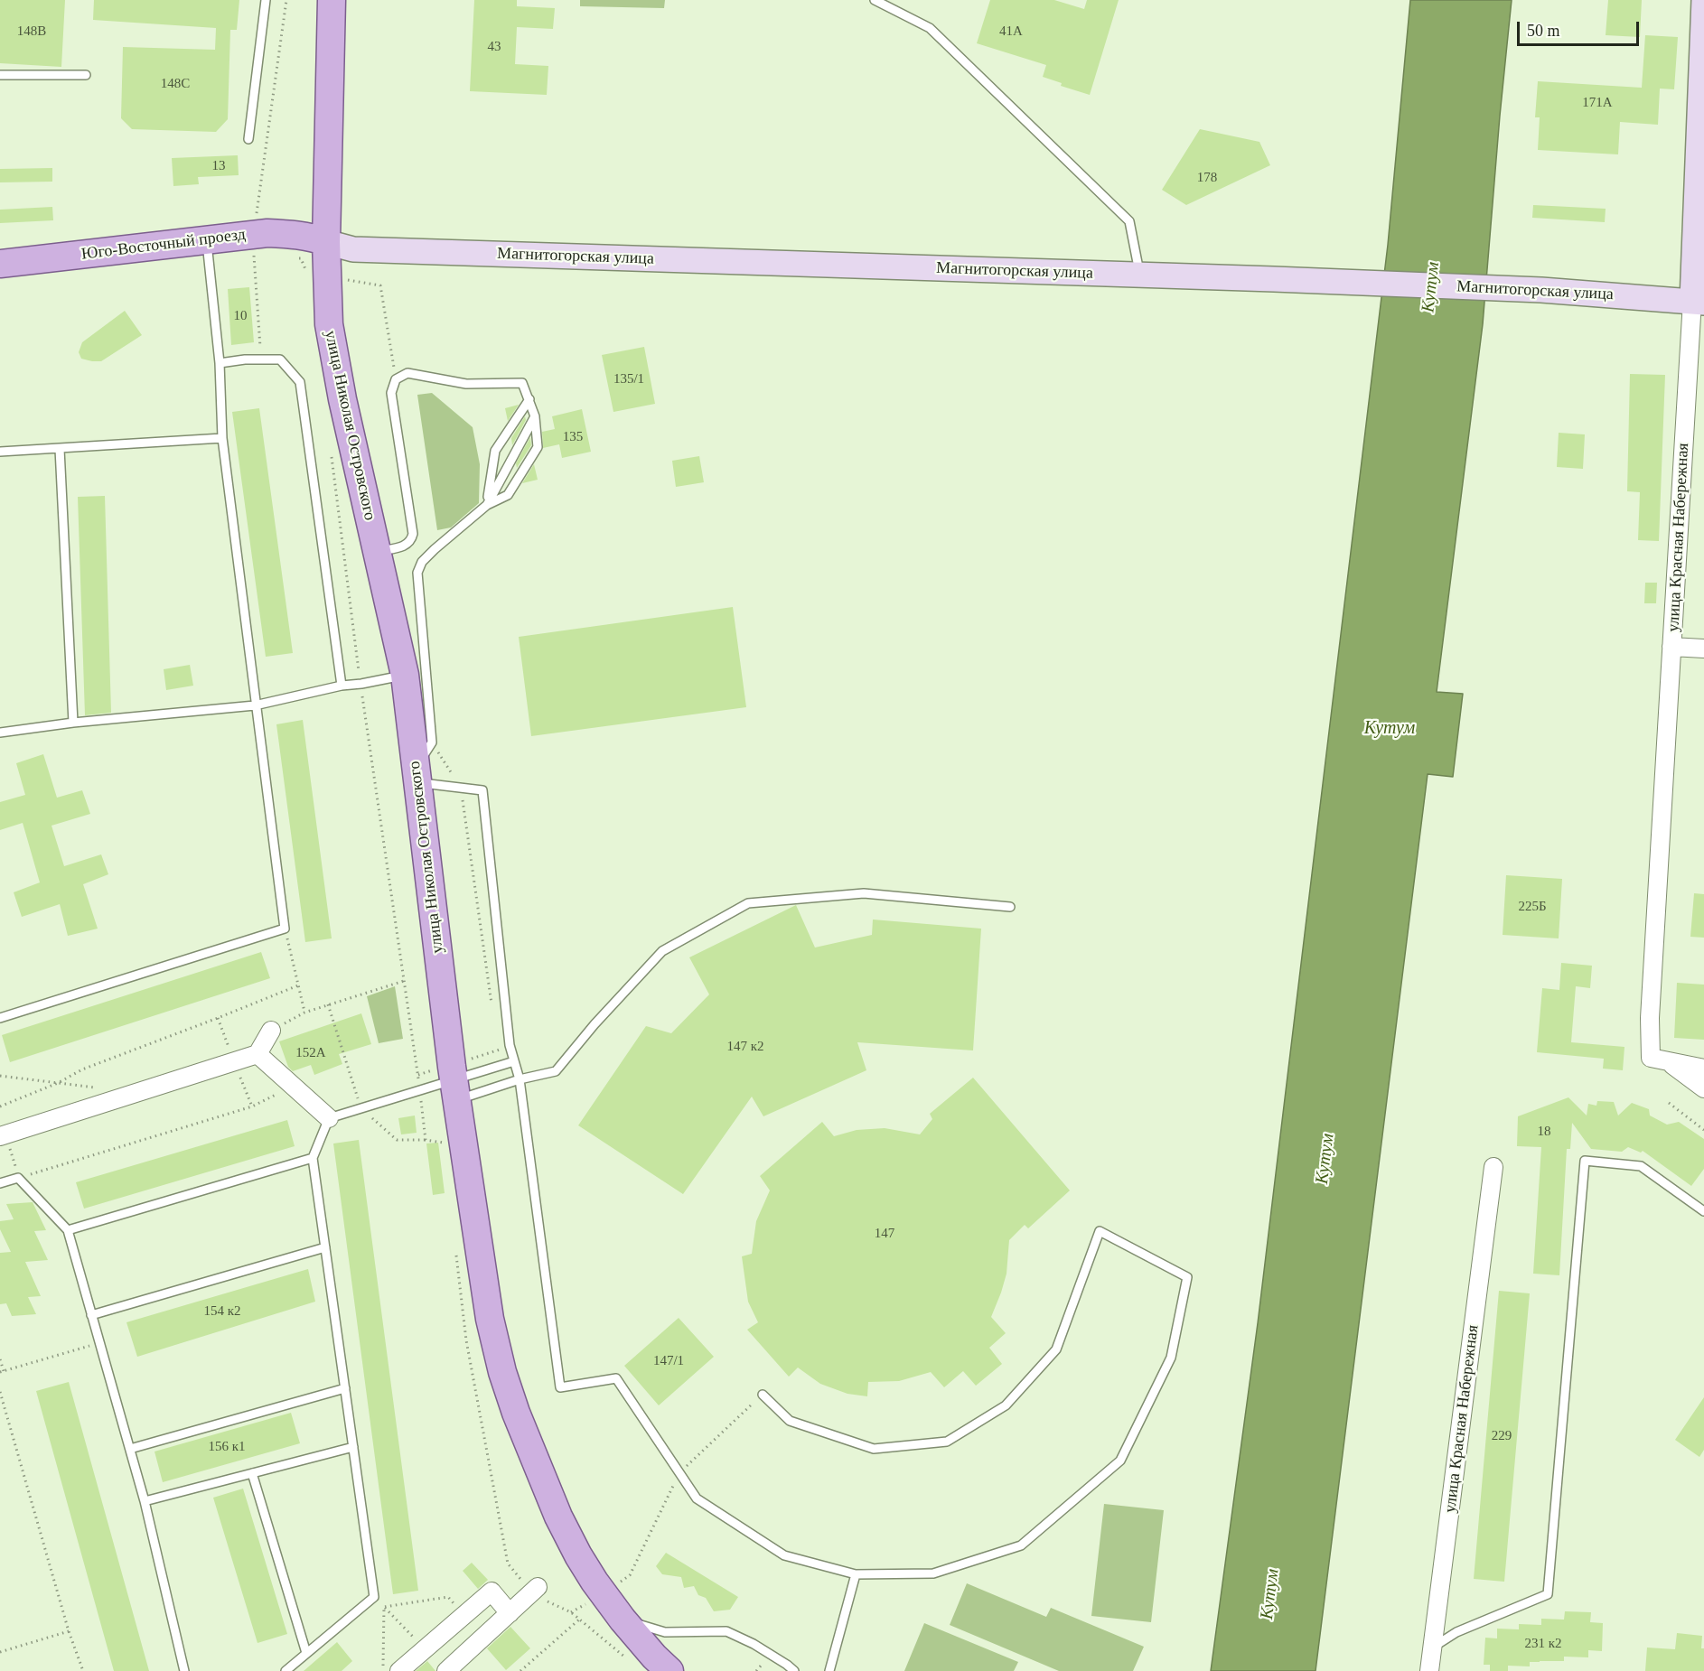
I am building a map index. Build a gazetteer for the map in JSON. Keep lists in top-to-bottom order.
{
  "streets": {
    "main road": [
      "Юго-Восточный проезд",
      "Магнитогорская улица",
      "улица Николая Островского",
      "улица Красная Набережная"
    ]
  },
  "crossings": [
    ["Юго-Восточный проезд", "Магнитогорская улица"],
    ["Юго-Восточный проезд", "улица Николая Островского"],
    ["Магнитогорская улица", "улица Николая Островского"],
    ["Магнитогорская улица", "улица Красная Набережная"]
  ],
  "water": ["Кутум"],
  "house_numbers": [
    "148В",
    "41А",
    "43",
    "148С",
    "171А",
    "13",
    "178",
    "10",
    "135/1",
    "135",
    "225Б",
    "147 к2",
    "152А",
    "18",
    "147",
    "154 к2",
    "147/1",
    "229",
    "156 к1",
    "231 к2"
  ],
  "scale_bar": "50 m"
}
